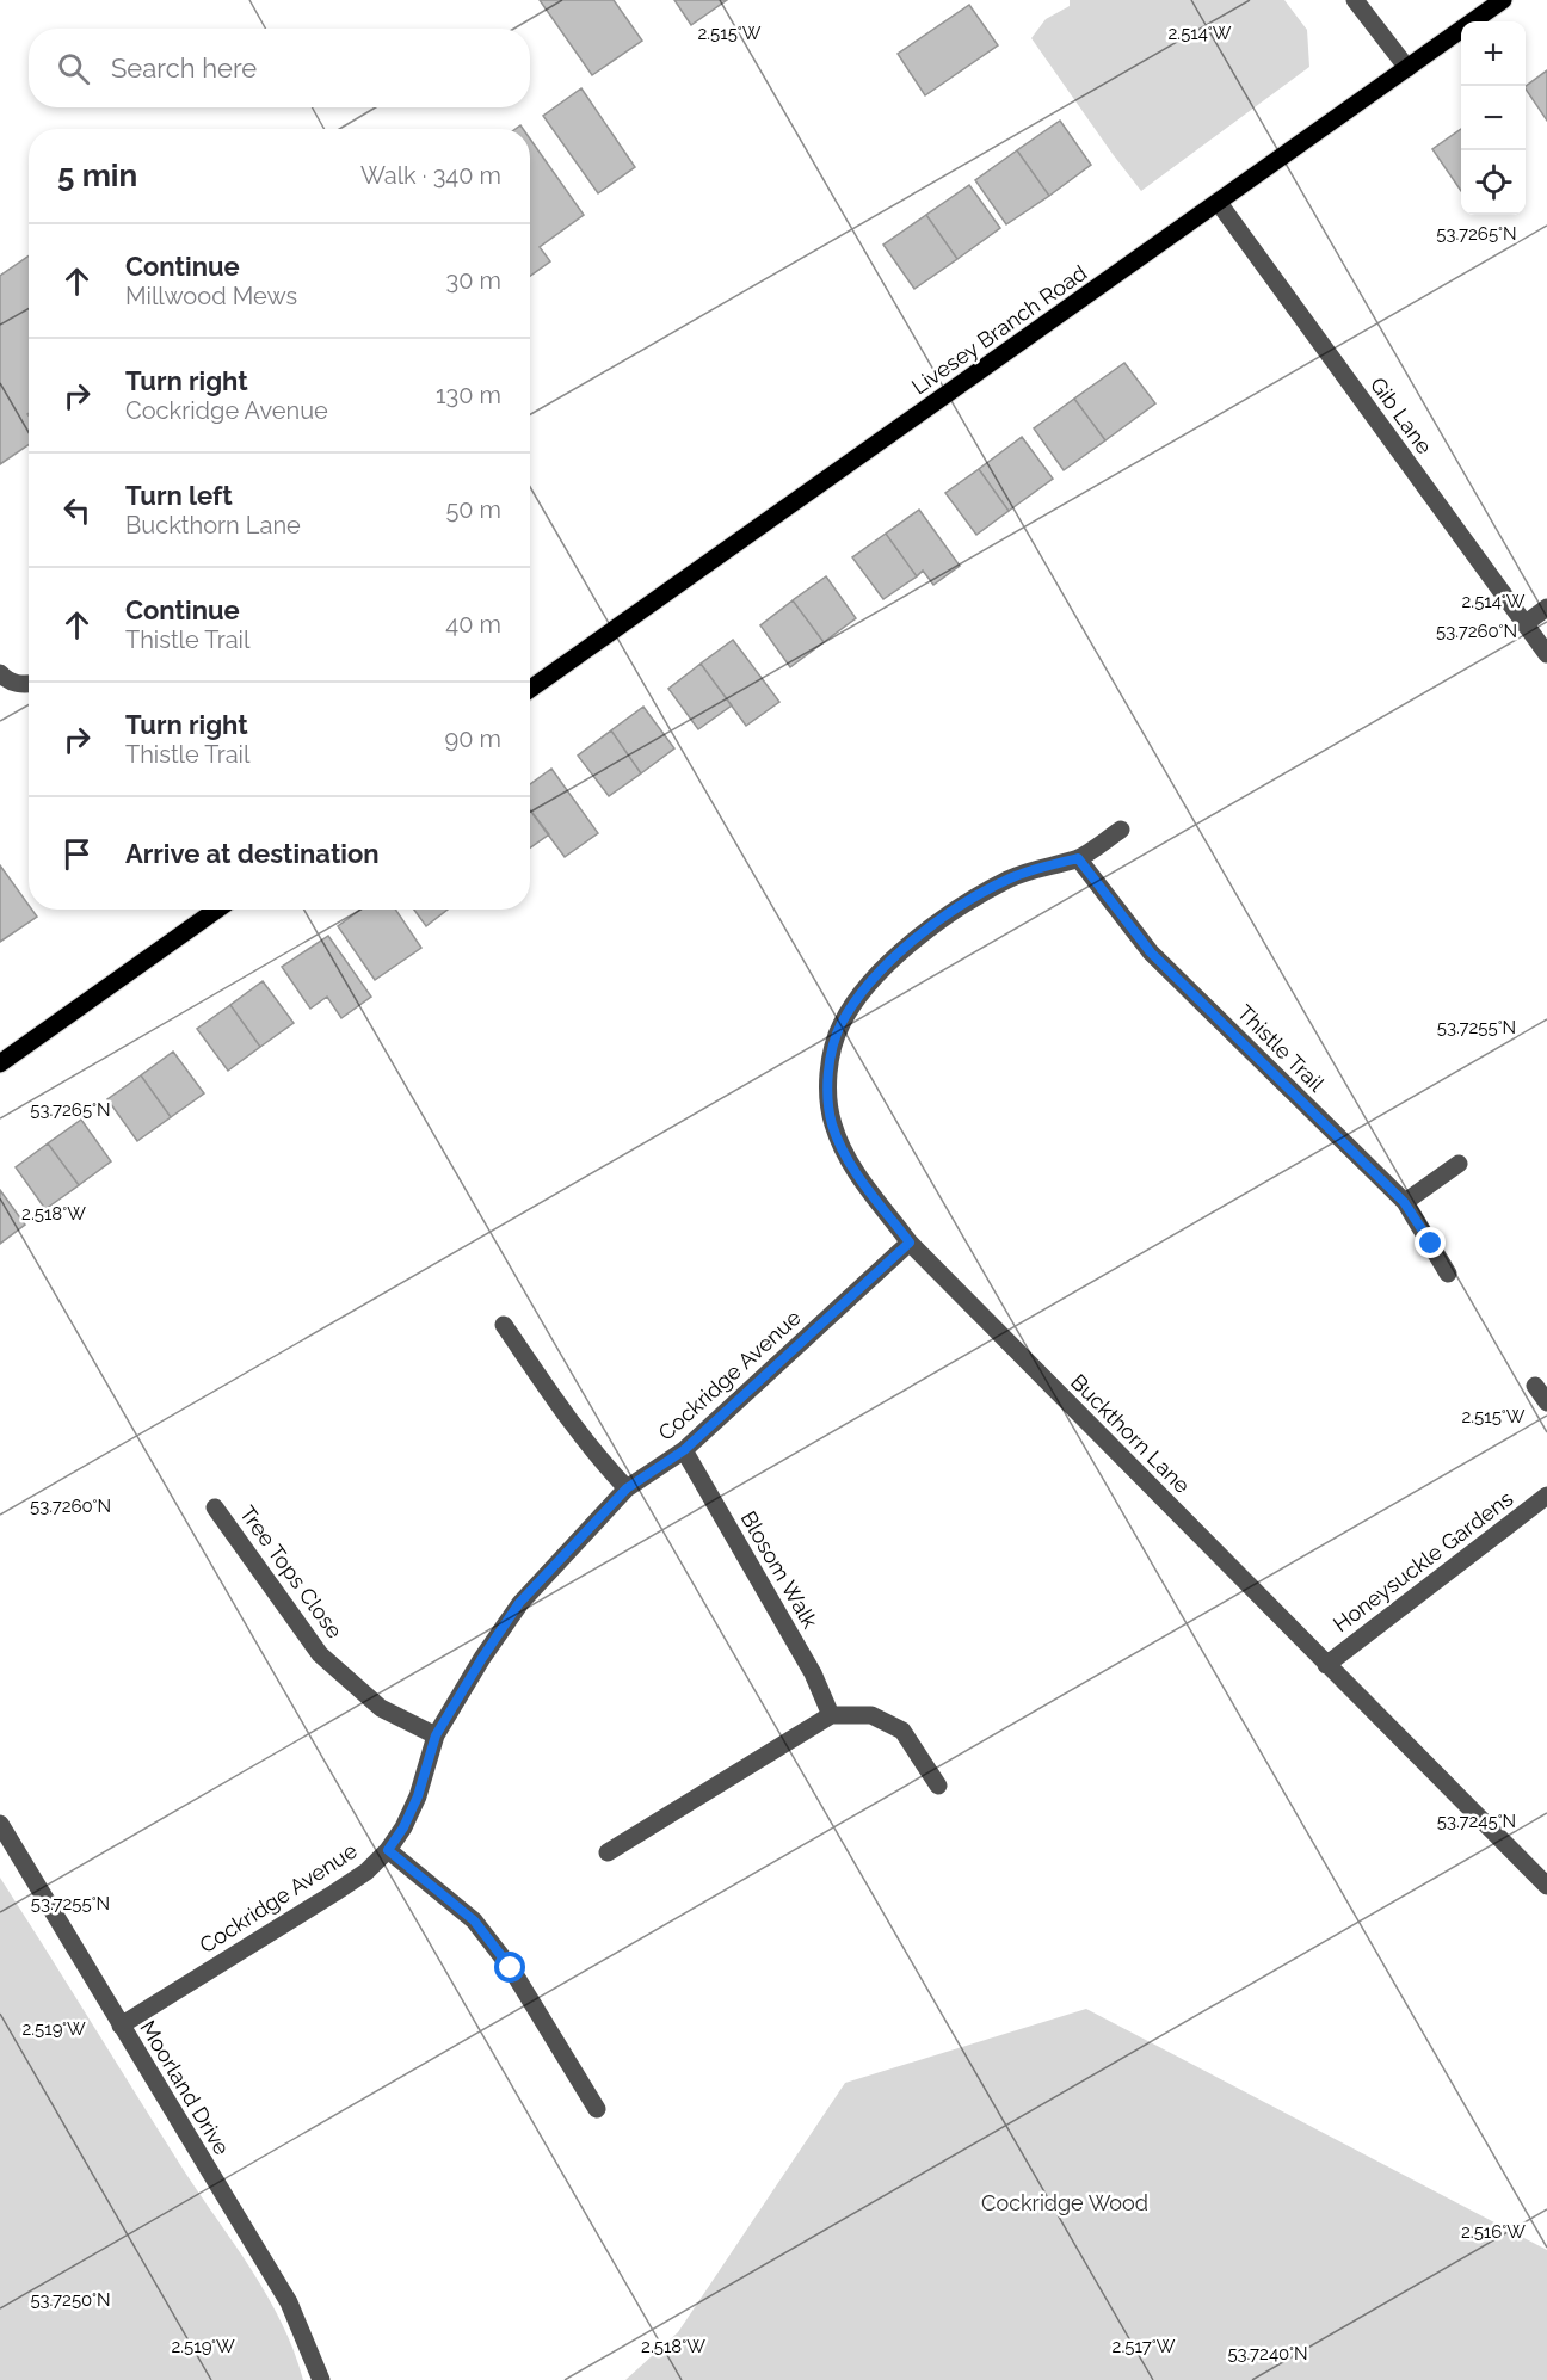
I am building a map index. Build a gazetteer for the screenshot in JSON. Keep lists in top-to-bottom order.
{
  "streets": {
    "main road": ["Livesey Branch Road"],
    "street": [
      "Gib Lane",
      "Thistle Trail",
      "Cockridge Avenue",
      "Buckthorn Lane",
      "Honeysuckle Gardens",
      "Blosom Walk",
      "Tree Tops Close",
      "Moorland Drive"
    ]
  },
  "crossings": [
    ["Livesey Branch Road", "Gib Lane"],
    ["Thistle Trail", "Buckthorn Lane"],
    ["Cockridge Avenue", "Buckthorn Lane"],
    ["Cockridge Avenue", "Blosom Walk"],
    ["Cockridge Avenue", "Tree Tops Close"],
    ["Cockridge Avenue", "Moorland Drive"],
    ["Buckthorn Lane", "Honeysuckle Gardens"]
  ],
  "parks": ["Cockridge Wood"],
  "page": {
    "map_buttons": ["+", "−"],
    "search": "Search here",
    "heading": ["5 min", "Walk · 340 m"],
    "list": [
      ["Continue", "Millwood Mews", "30 m"],
      ["Turn right", "Cockridge Avenue", "130 m"],
      ["Turn left", "Buckthorn Lane", "50 m"],
      ["Continue", "Thistle Trail", "40 m"],
      ["Turn right", "Thistle Trail", "90 m"],
      "Arrive at destination"
    ]
  },
  "coordinates": [
    "2.515°W",
    "2.514°W",
    "53.7265°N",
    "53.7260°N",
    "53.7255°N",
    "2.518°W",
    "53.7245°N",
    "2.519°W",
    "2.516°W",
    "53.7250°N",
    "2.517°W",
    "53.7240°N"
  ]
}
